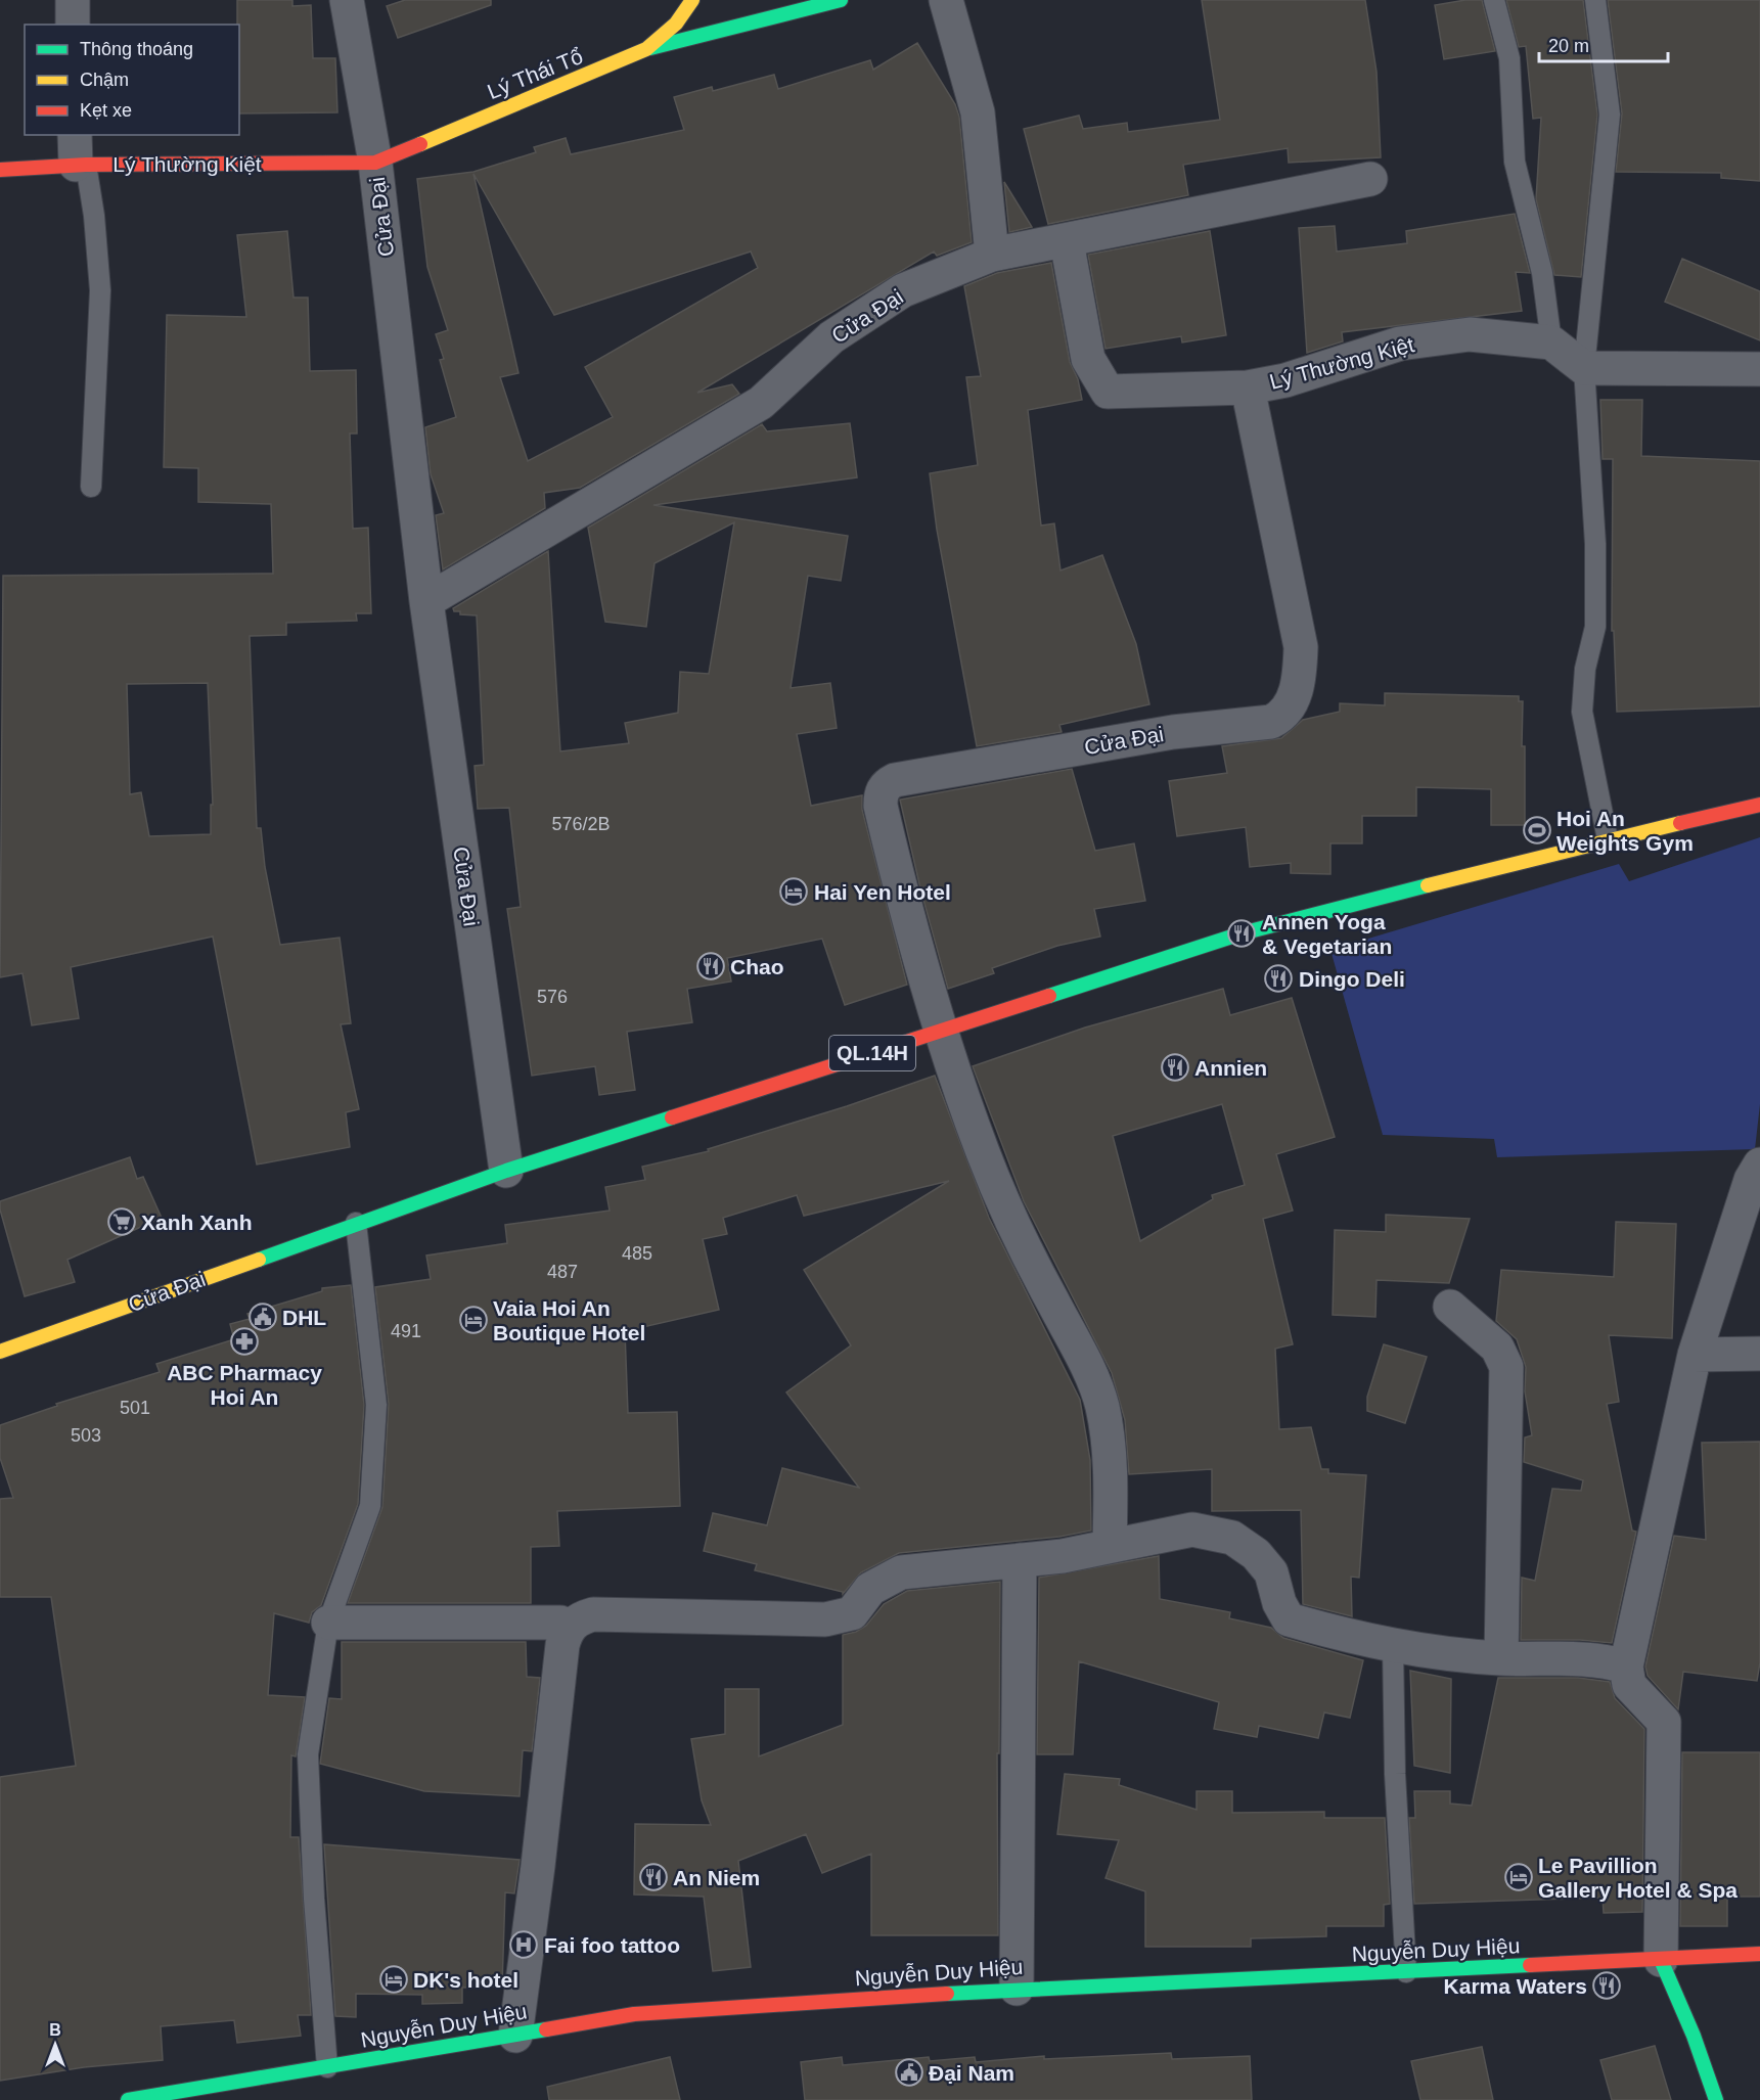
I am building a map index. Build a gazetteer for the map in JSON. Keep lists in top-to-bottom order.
{
  "streets": {
    "main road": [
      "Lý Thái Tổ",
      "Lý Thường Kiệt",
      "Cửa Đại",
      "QL.14H",
      "Nguyễn Duy Hiệu"
    ]
  },
  "crossings": [
    ["Lý Thái Tổ", "Lý Thường Kiệt"],
    ["Lý Thái Tổ", "Cửa Đại"],
    ["Lý Thường Kiệt", "Cửa Đại"]
  ],
  "places": {
    "sports": ["Hoi An Weights Gym"],
    "hotel": [
      "Hai Yen Hotel",
      "Vaia Hoi An Boutique Hotel",
      "Le Pavillion Gallery Hotel & Spa",
      "DK's hotel"
    ],
    "restaurant": [
      "Annen Yoga & Vegetarian",
      "Chao",
      "Dingo Deli",
      "Annien",
      "An Niem",
      "Karma Waters"
    ],
    "supermarket": ["Xanh Xanh"],
    "public building": ["DHL", "Đại Nam"],
    "pharmacy": ["ABC Pharmacy Hoi An"],
    "hospital": ["Fai foo tattoo"]
  },
  "house_numbers": [
    "576/2B",
    "576",
    "485",
    "487",
    "491",
    "501",
    "503"
  ],
  "legend": ["Thông thoáng", "Chậm", "Kẹt xe"],
  "scale_bar": "20 m",
  "north": "top"
}
